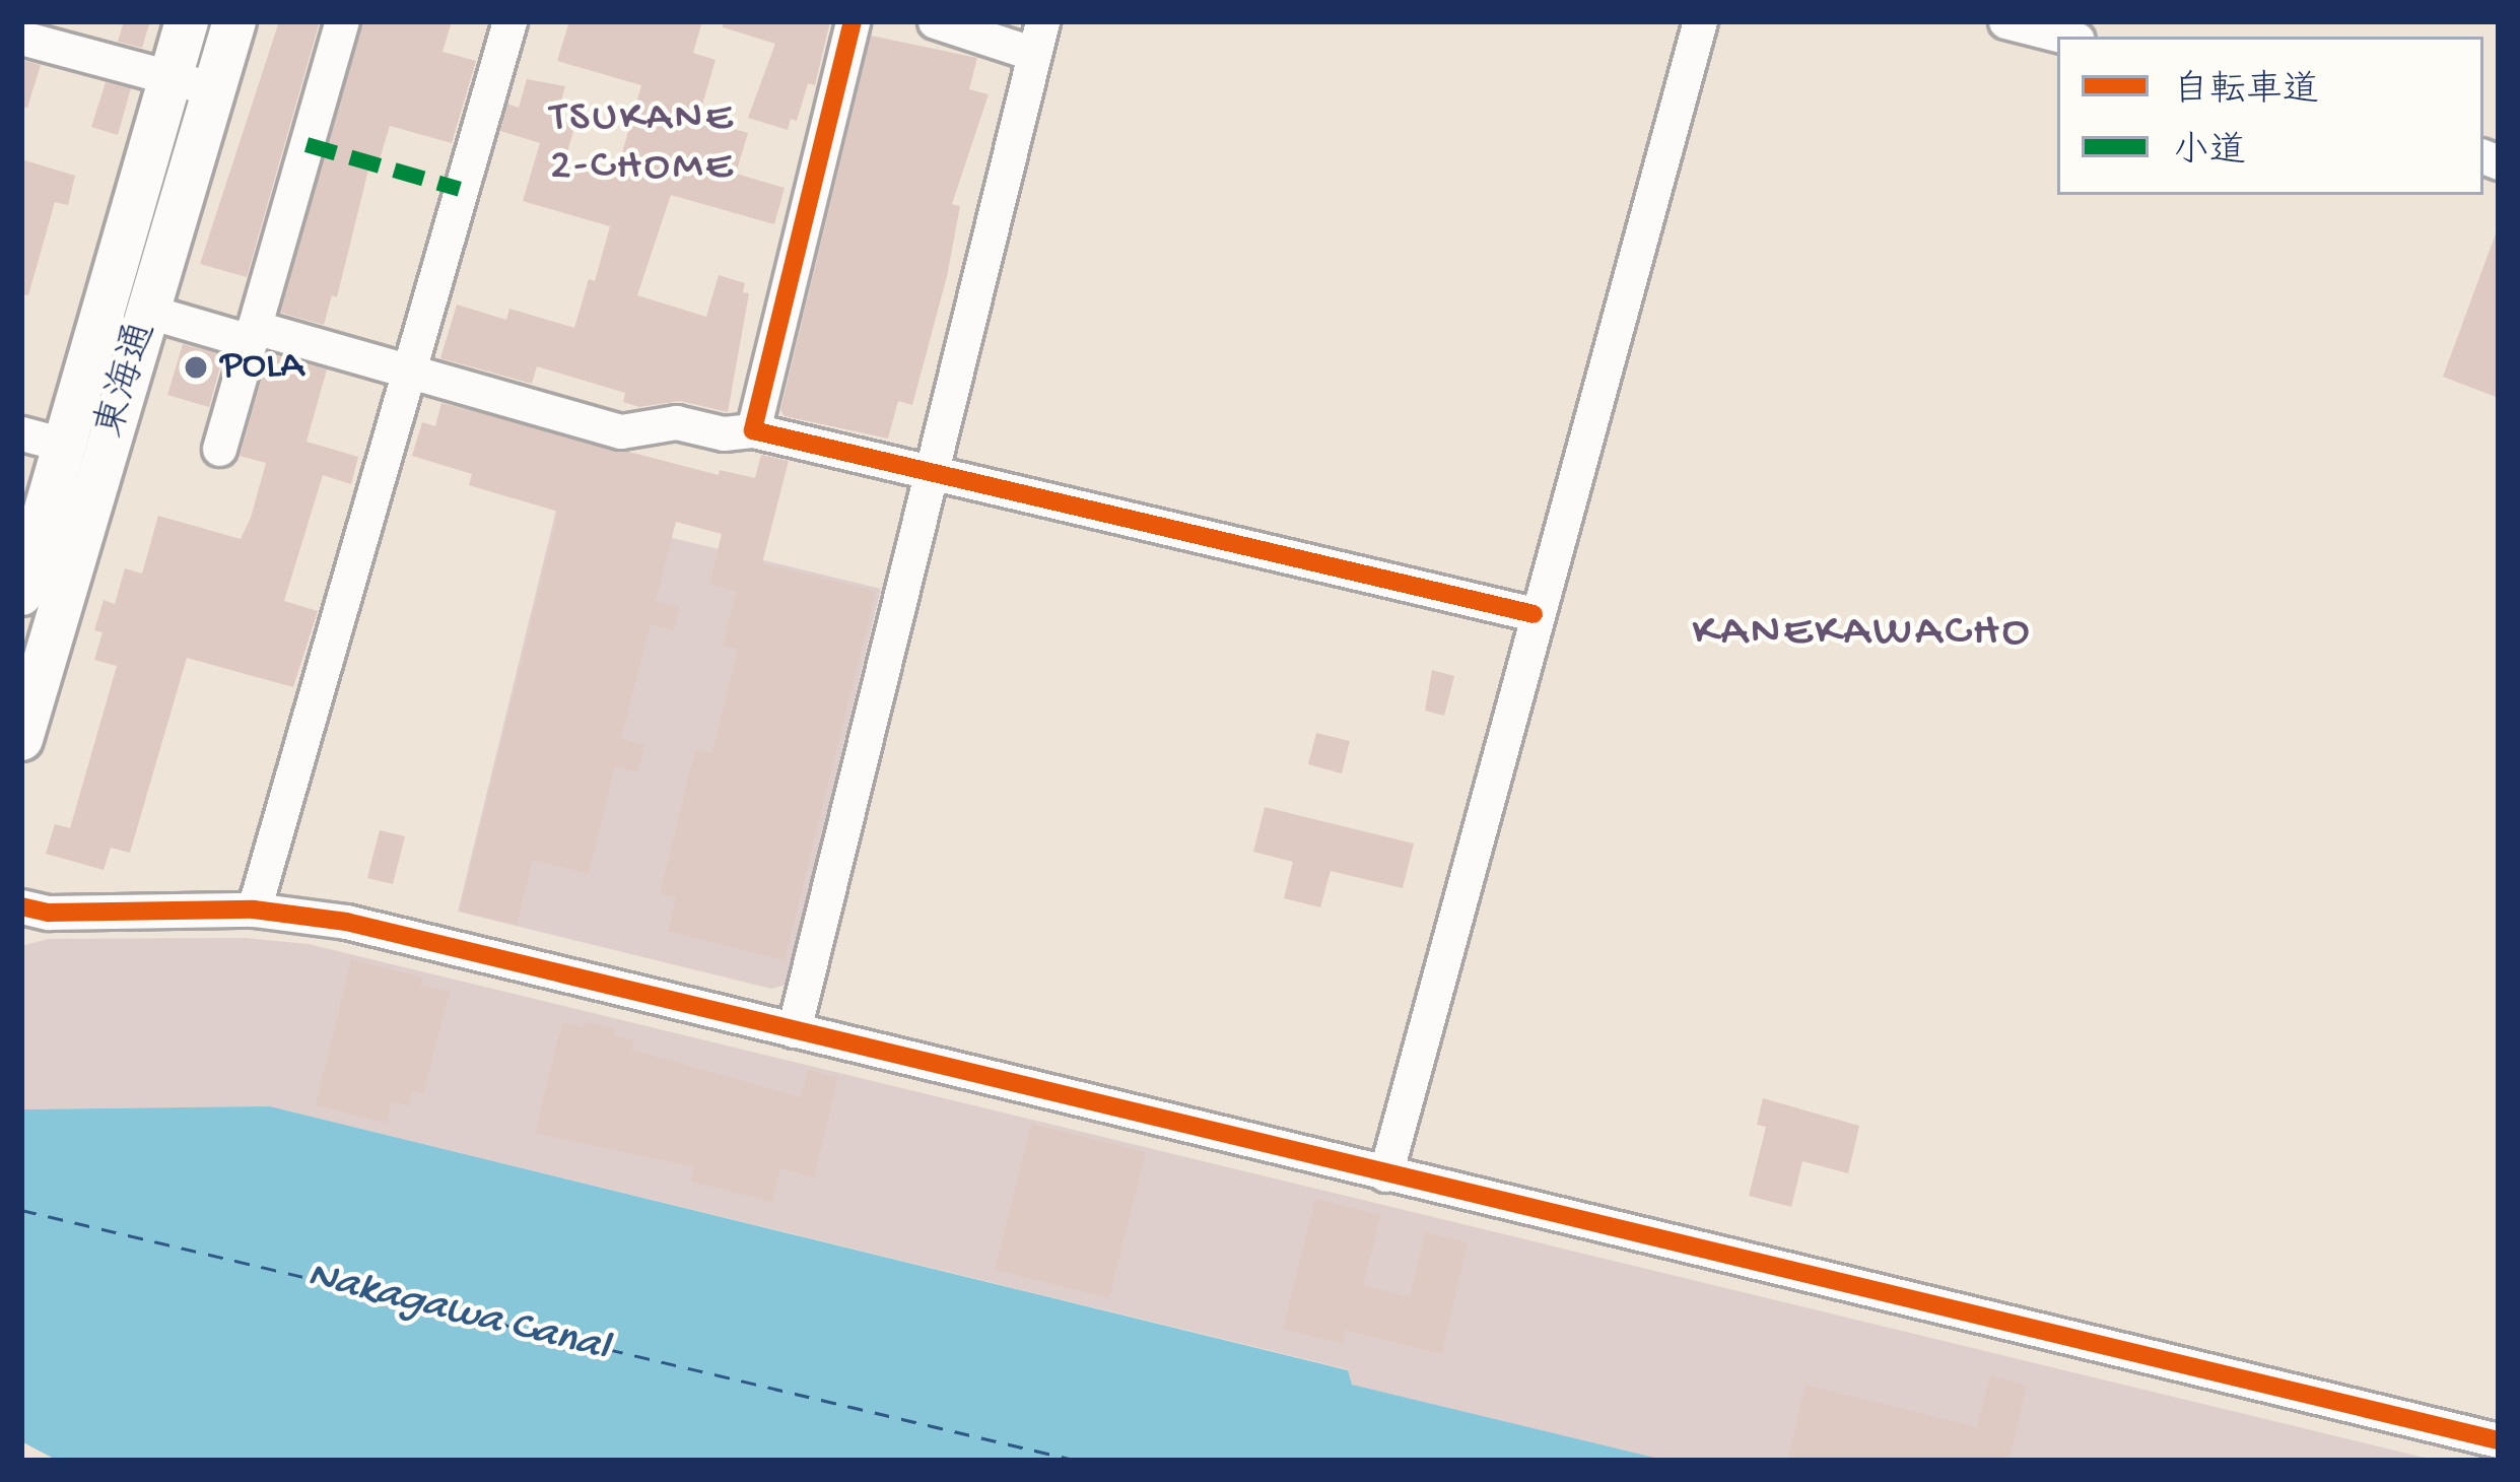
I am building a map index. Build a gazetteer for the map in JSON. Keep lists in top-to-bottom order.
{
  "streets": {
    "main road": ["東海通"]
  },
  "districts": ["TSUKANE 2-CHOME", "KANEKAWACHO"],
  "water": ["Nakagawa Canal"],
  "places": ["POLA"],
  "legend": ["自転車道", "小道"]
}
